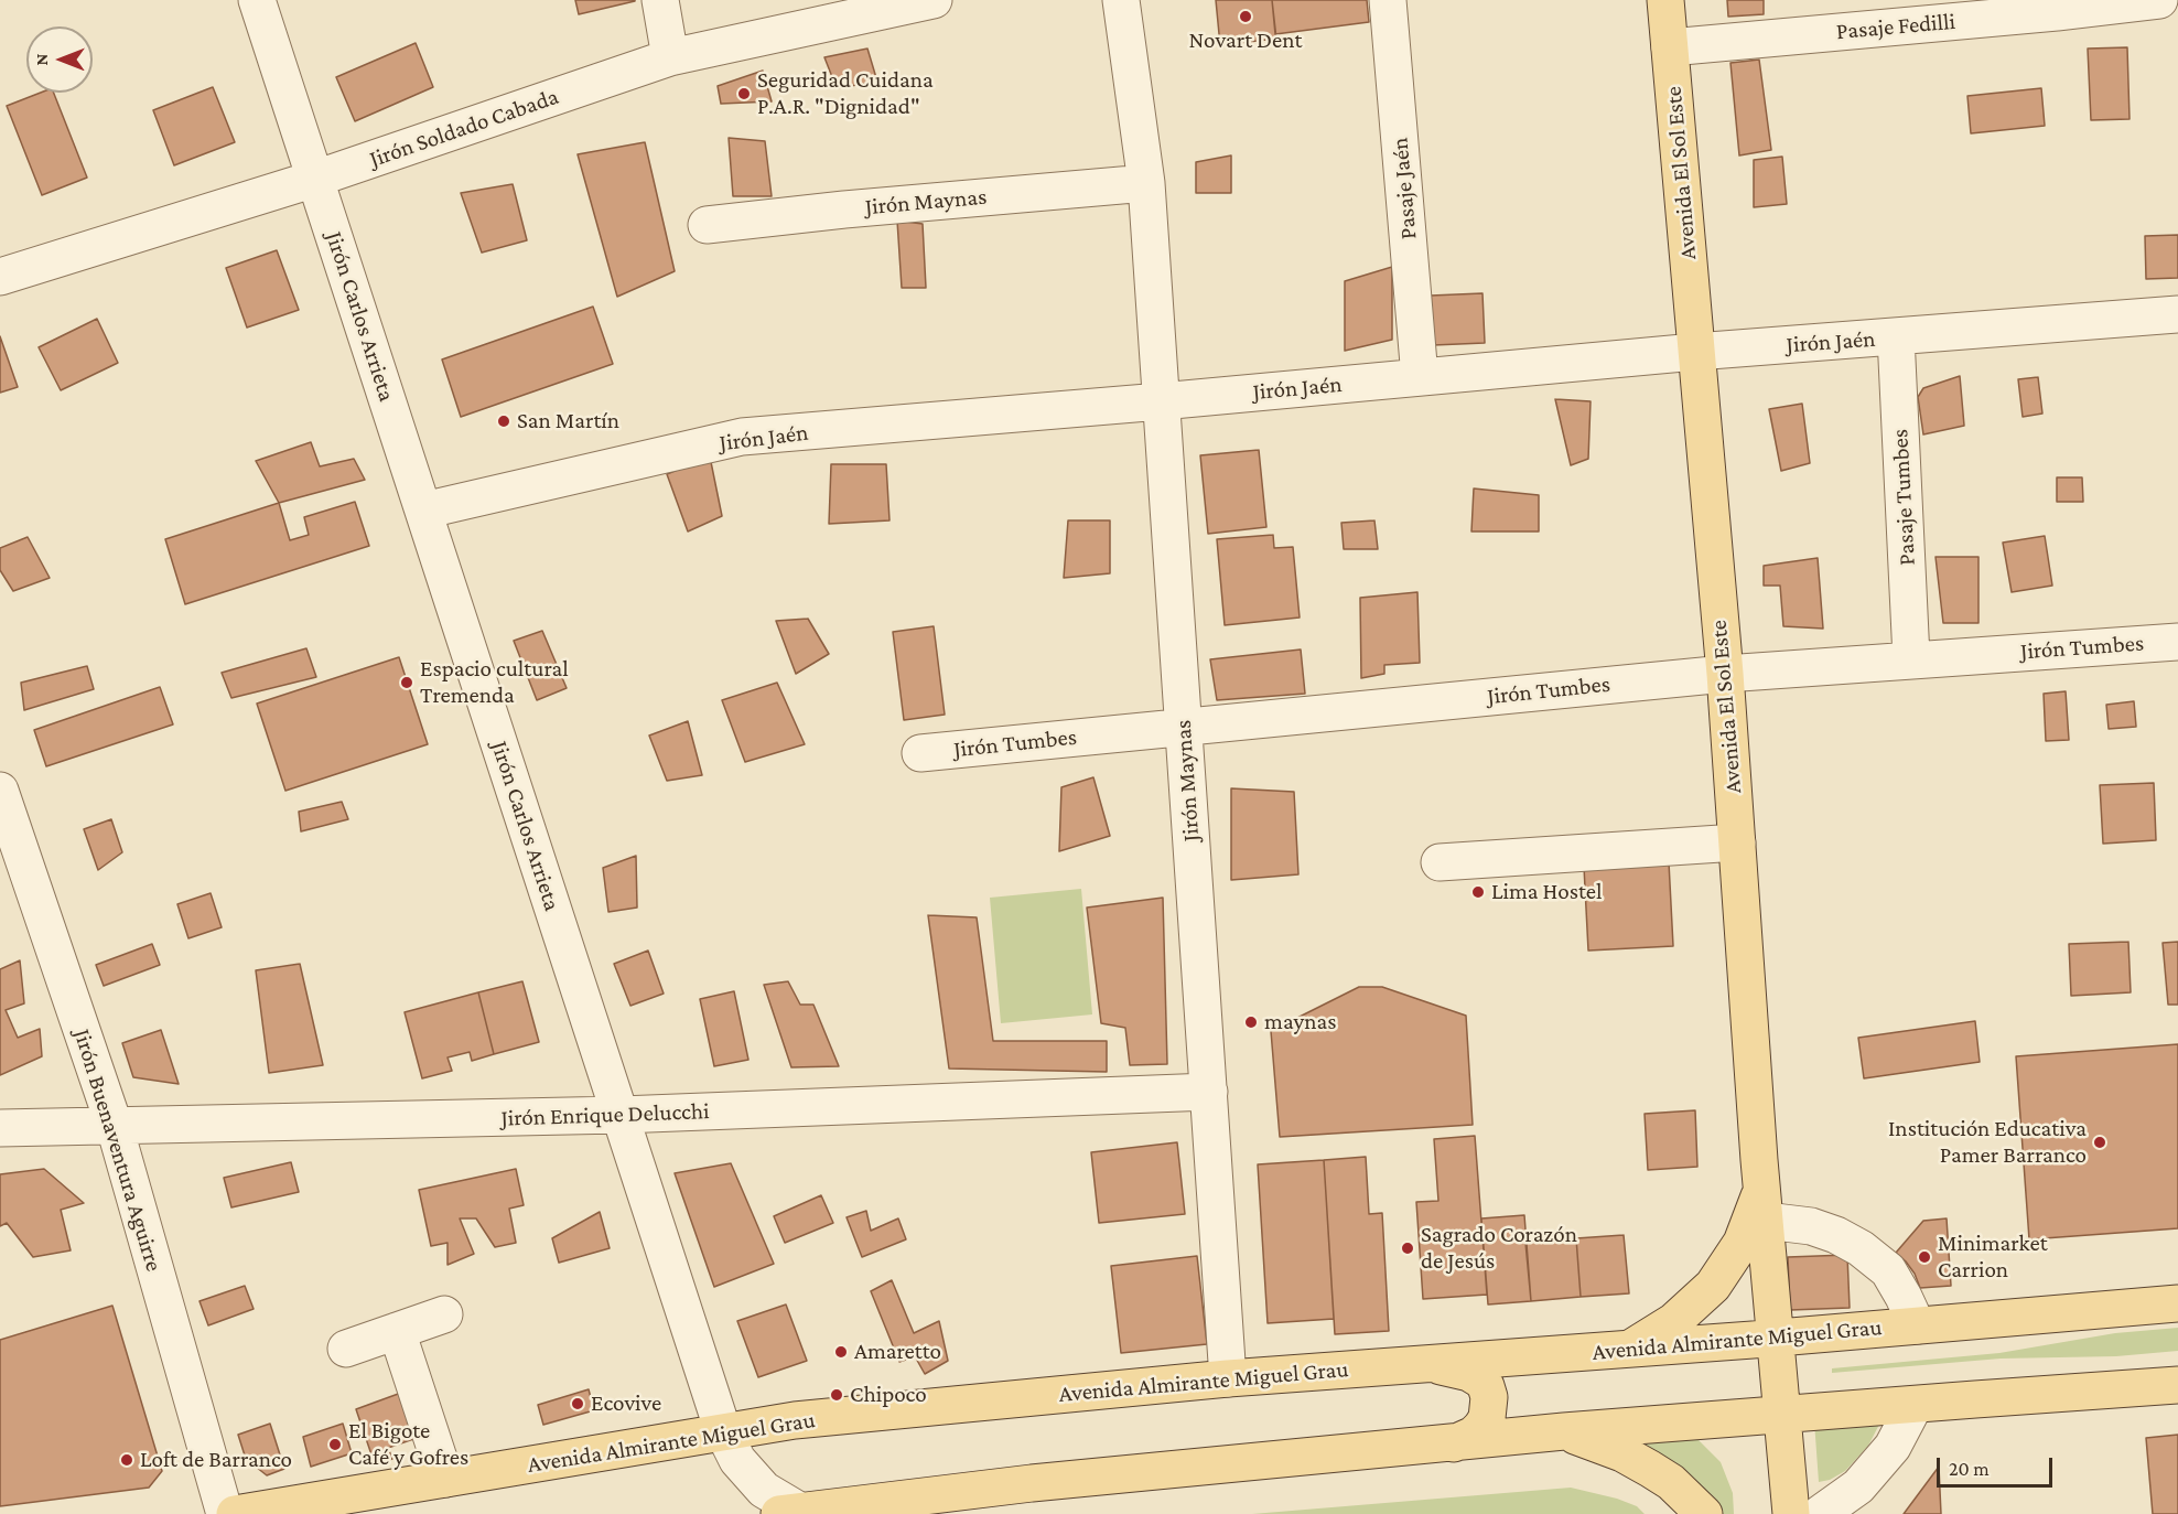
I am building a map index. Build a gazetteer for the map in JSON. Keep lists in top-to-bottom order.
{
  "streets": {
    "main road": ["Avenida El Sol Este", "Avenida Almirante Miguel Grau"],
    "street": [
      "Pasaje Fedilli",
      "Jirón Soldado Cabada",
      "Pasaje Jaén",
      "Jirón Maynas",
      "Jirón Carlos Arrieta",
      "Jirón Jaén",
      "Pasaje Tumbes",
      "Jirón Tumbes",
      "Jirón Enrique Delucchi",
      "Jirón Buenaventura Aguirre"
    ]
  },
  "crossings": [
    ["Pasaje Fedilli", "Avenida El Sol Este"],
    ["Jirón Soldado Cabada", "Jirón Carlos Arrieta"],
    ["Avenida El Sol Este", "Jirón Jaén"],
    ["Avenida El Sol Este", "Jirón Tumbes"],
    ["Avenida El Sol Este", "Avenida Almirante Miguel Grau"],
    ["Pasaje Jaén", "Jirón Jaén"],
    ["Jirón Maynas", "Jirón Jaén"],
    ["Jirón Maynas", "Jirón Tumbes"],
    ["Jirón Maynas", "Jirón Enrique Delucchi"],
    ["Jirón Maynas", "Avenida Almirante Miguel Grau"],
    ["Jirón Carlos Arrieta", "Jirón Jaén"],
    ["Jirón Carlos Arrieta", "Jirón Enrique Delucchi"],
    ["Jirón Carlos Arrieta", "Avenida Almirante Miguel Grau"],
    ["Jirón Jaén", "Pasaje Tumbes"],
    ["Pasaje Tumbes", "Jirón Tumbes"],
    ["Jirón Enrique Delucchi", "Jirón Buenaventura Aguirre"]
  ],
  "places": [
    "Novart Dent",
    "Seguridad Cuidana P.A.R. \"Dignidad\"",
    "San Martín",
    "Espacio cultural Tremenda",
    "Lima Hostel",
    "maynas",
    "Institución Educativa Pamer Barranco",
    "Sagrado Corazón de Jesús",
    "Minimarket Carrion",
    "Amaretto",
    "Chipoco",
    "Ecovive",
    "El Bigote Café y Gofres",
    "Loft de Barranco"
  ],
  "scale_bar": "20 m",
  "north": "left"
}
